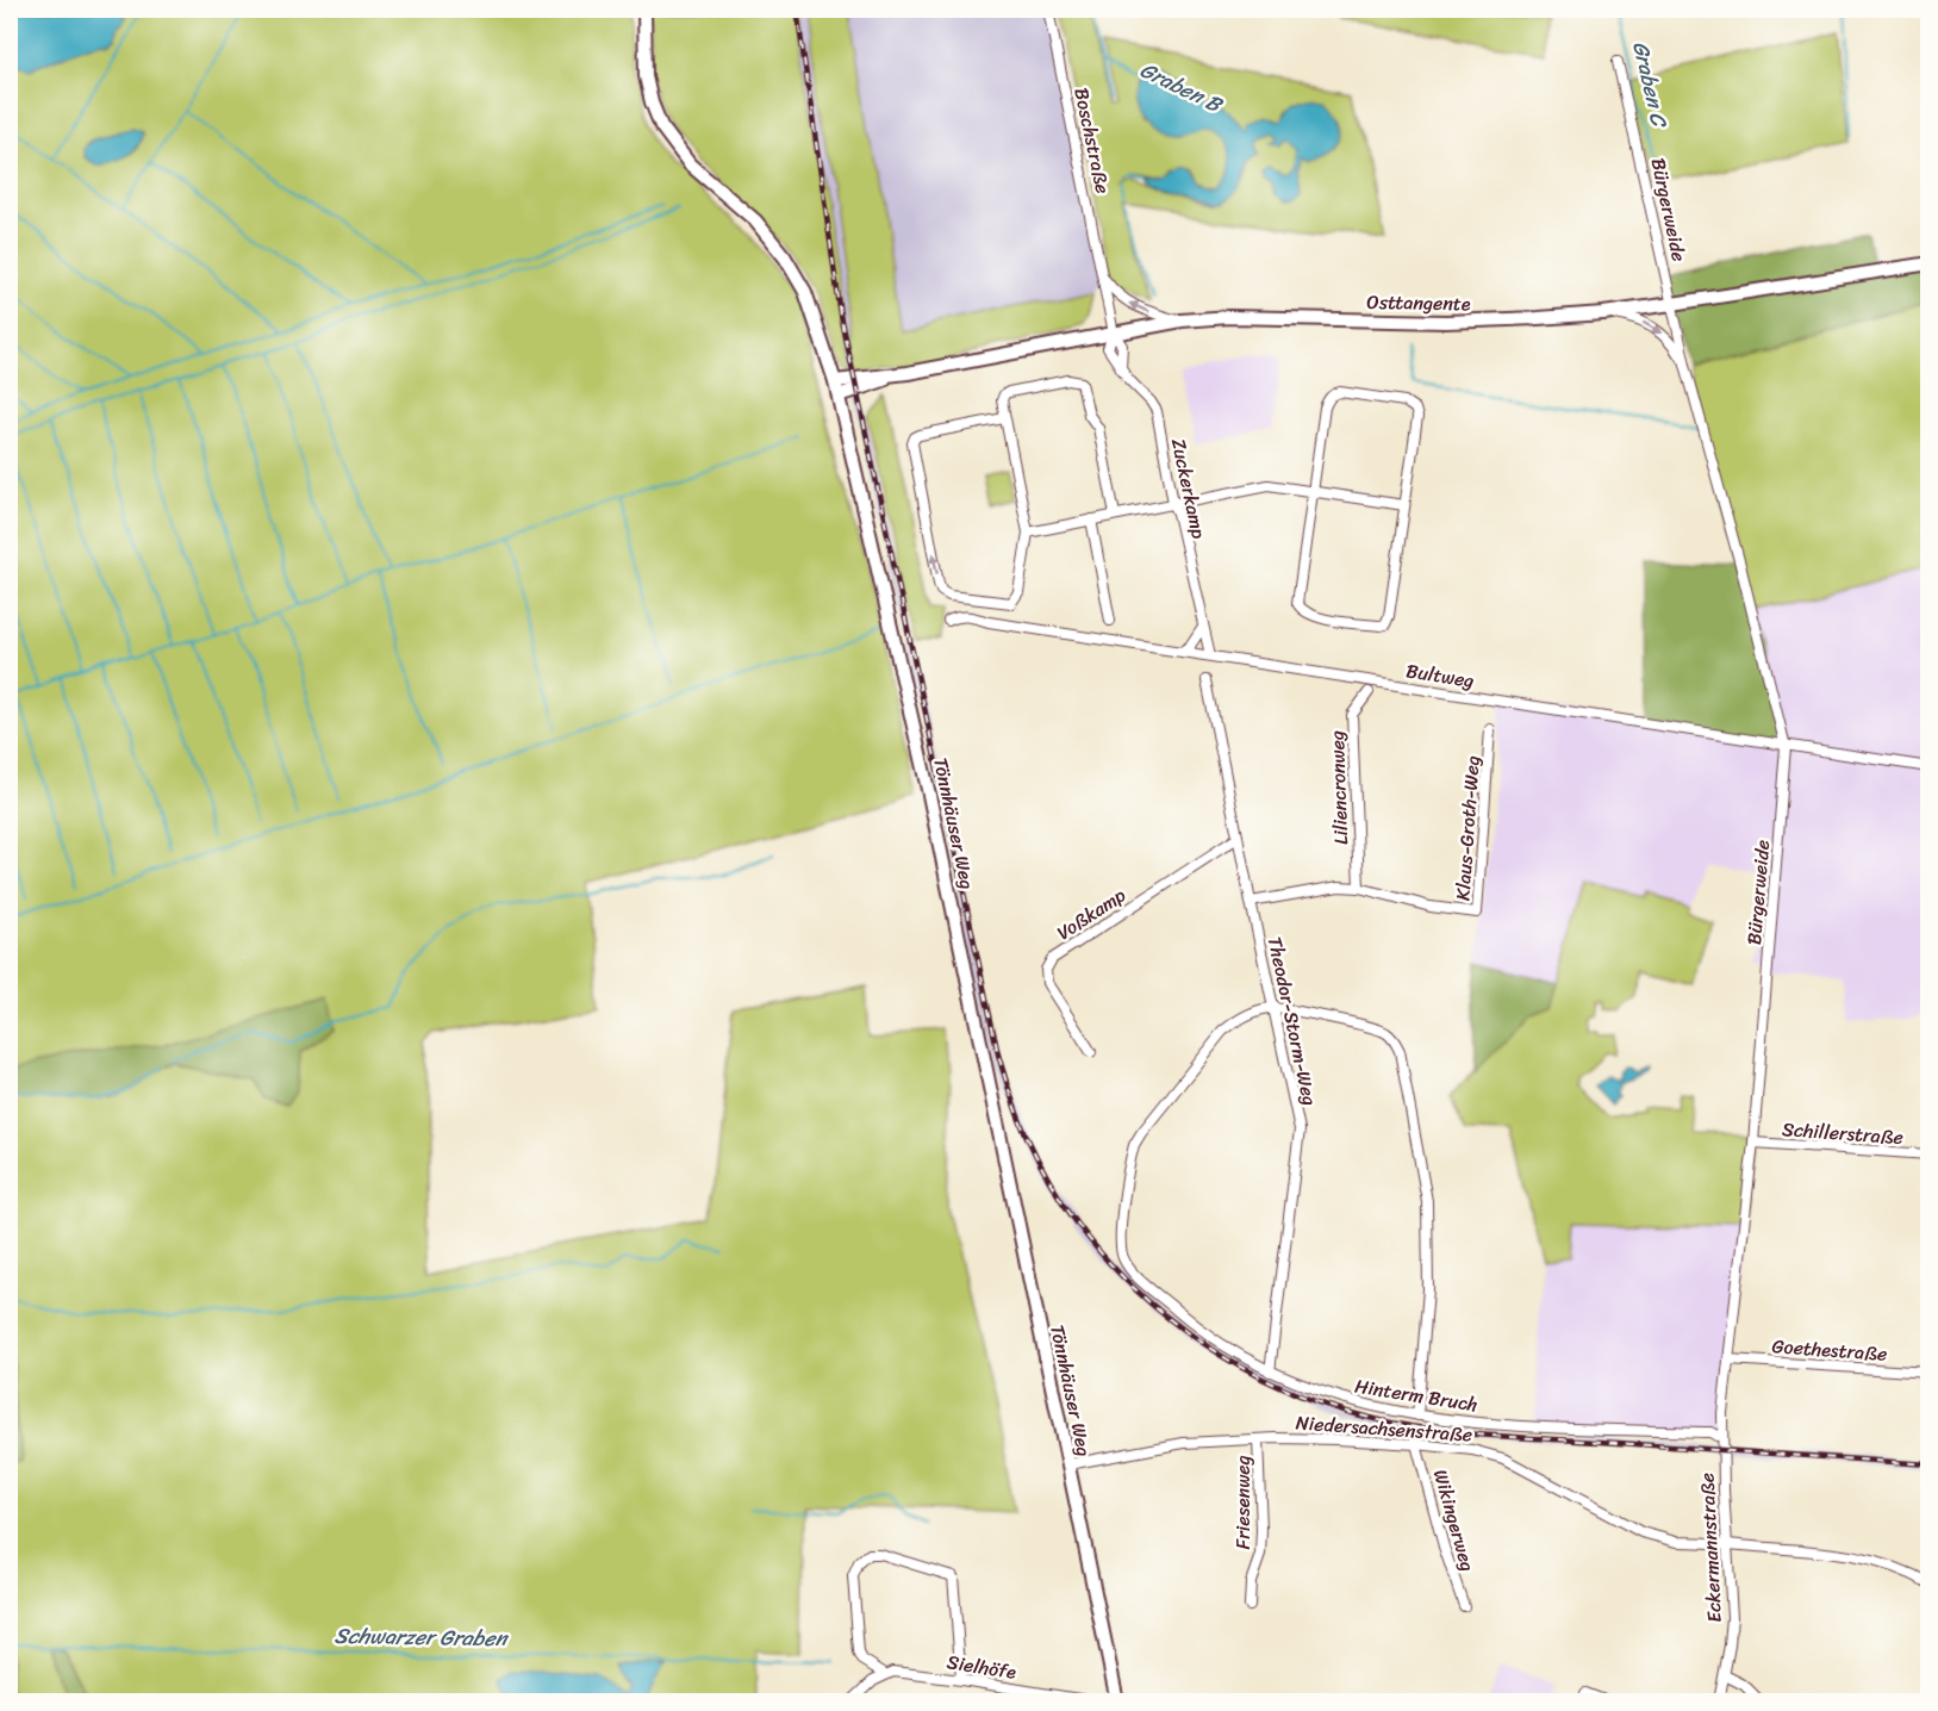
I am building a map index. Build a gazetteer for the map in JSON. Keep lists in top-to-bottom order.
{
  "streets": {
    "main road": ["Osttangente", "Tönnhäuser Weg"],
    "street": [
      "Boschstraße",
      "Bürgerweide",
      "Zuckerkamp",
      "Bultweg",
      "Liliencronweg",
      "Klaus-Groth-Weg",
      "Voßkamp",
      "Theodor-Storm-Weg",
      "Schillerstraße",
      "Goethestraße",
      "Hinterm Bruch",
      "Niedersachsenstraße",
      "Friesenweg",
      "Wikingerweg",
      "Eckermannstraße",
      "Sielhöfe"
    ]
  },
  "crossings": [
    ["Boschstraße", "Osttangente"],
    ["Boschstraße", "Zuckerkamp"],
    ["Bürgerweide", "Osttangente"],
    ["Bürgerweide", "Bultweg"],
    ["Bürgerweide", "Schillerstraße"],
    ["Bürgerweide", "Goethestraße"],
    ["Bürgerweide", "Hinterm Bruch"],
    ["Bürgerweide", "Eckermannstraße"],
    ["Osttangente", "Zuckerkamp"],
    ["Osttangente", "Tönnhäuser Weg"],
    ["Zuckerkamp", "Bultweg"],
    ["Liliencronweg", "Klaus-Groth-Weg"],
    ["Tönnhäuser Weg", "Niedersachsenstraße"],
    ["Tönnhäuser Weg", "Sielhöfe"],
    ["Klaus-Groth-Weg", "Theodor-Storm-Weg"],
    ["Voßkamp", "Theodor-Storm-Weg"],
    ["Theodor-Storm-Weg", "Hinterm Bruch"],
    ["Hinterm Bruch", "Eckermannstraße"],
    ["Niedersachsenstraße", "Friesenweg"],
    ["Niedersachsenstraße", "Wikingerweg"],
    ["Niedersachsenstraße", "Eckermannstraße"]
  ],
  "water": ["Graben C", "Graben B", "Schwarzer Graben"]
}
